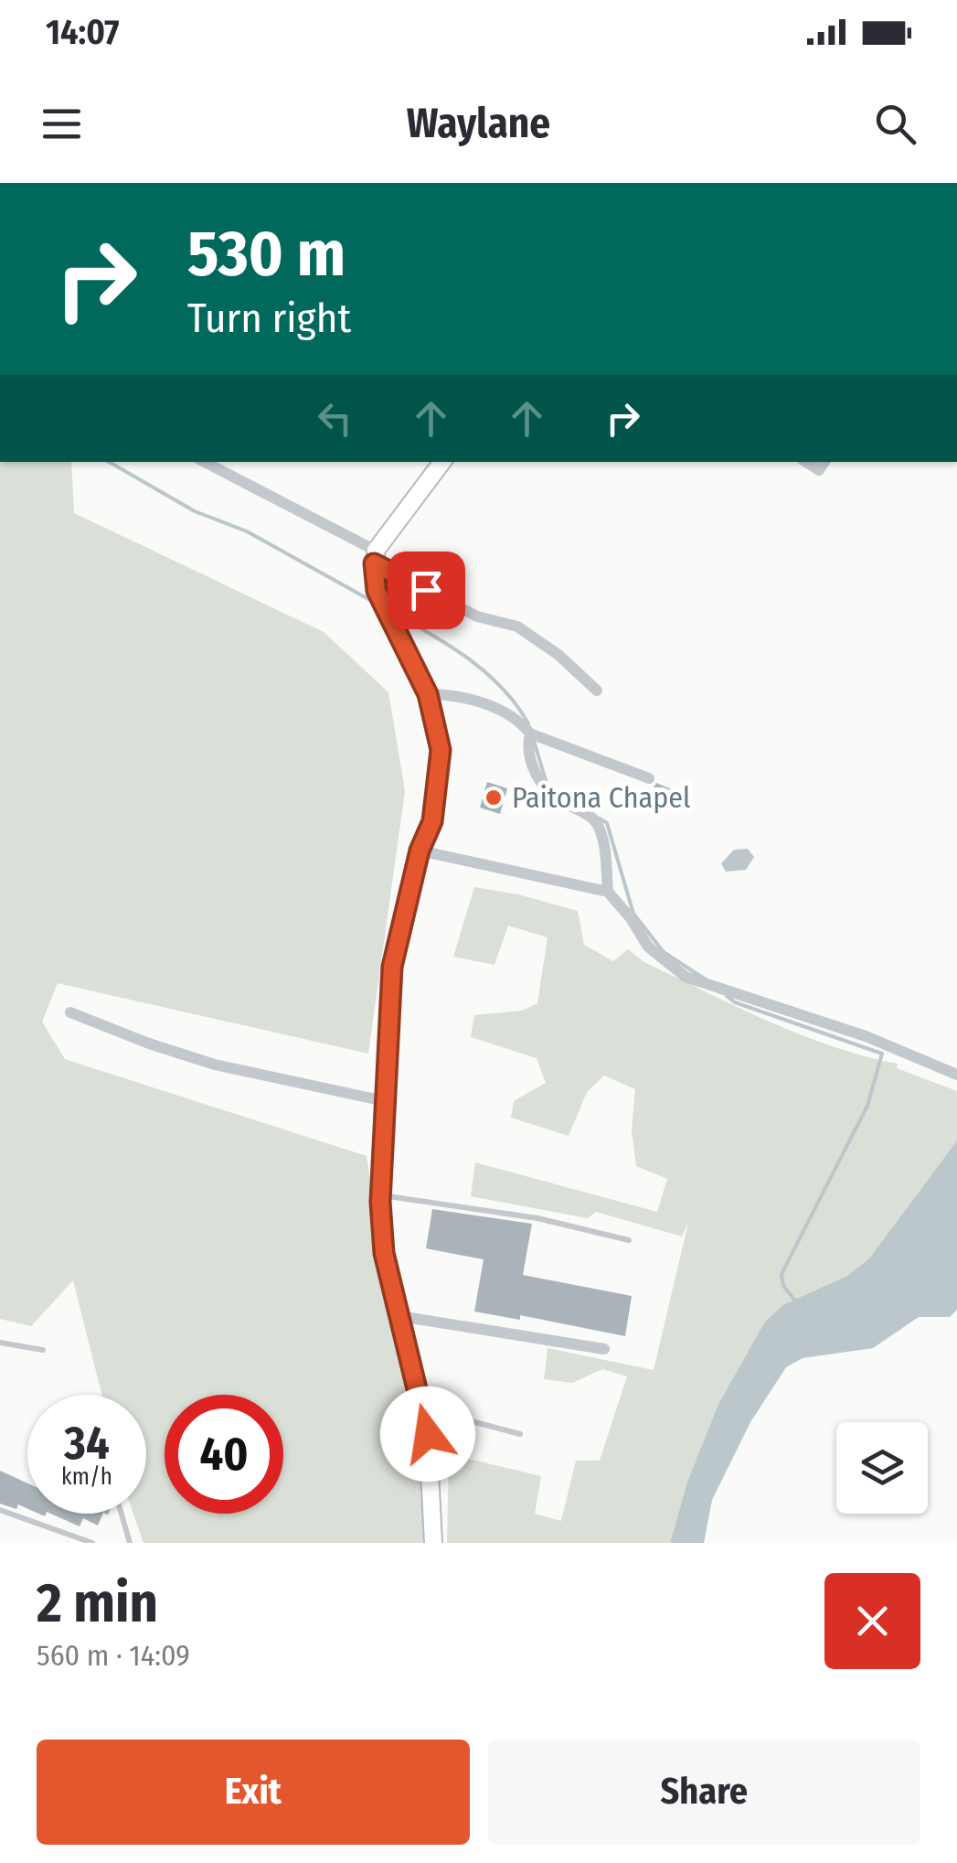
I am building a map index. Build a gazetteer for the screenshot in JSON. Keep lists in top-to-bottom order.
{
  "places": ["Paitona Chapel"],
  "page": {
    "status": "14:07",
    "header": "Waylane",
    "turn": ["530 m", "Turn right"],
    "speed": "34 km/h",
    "limit": "40",
    "heading": ["2 min", "560 m · 14:09"],
    "buttons": ["Exit", "Share"]
  }
}
